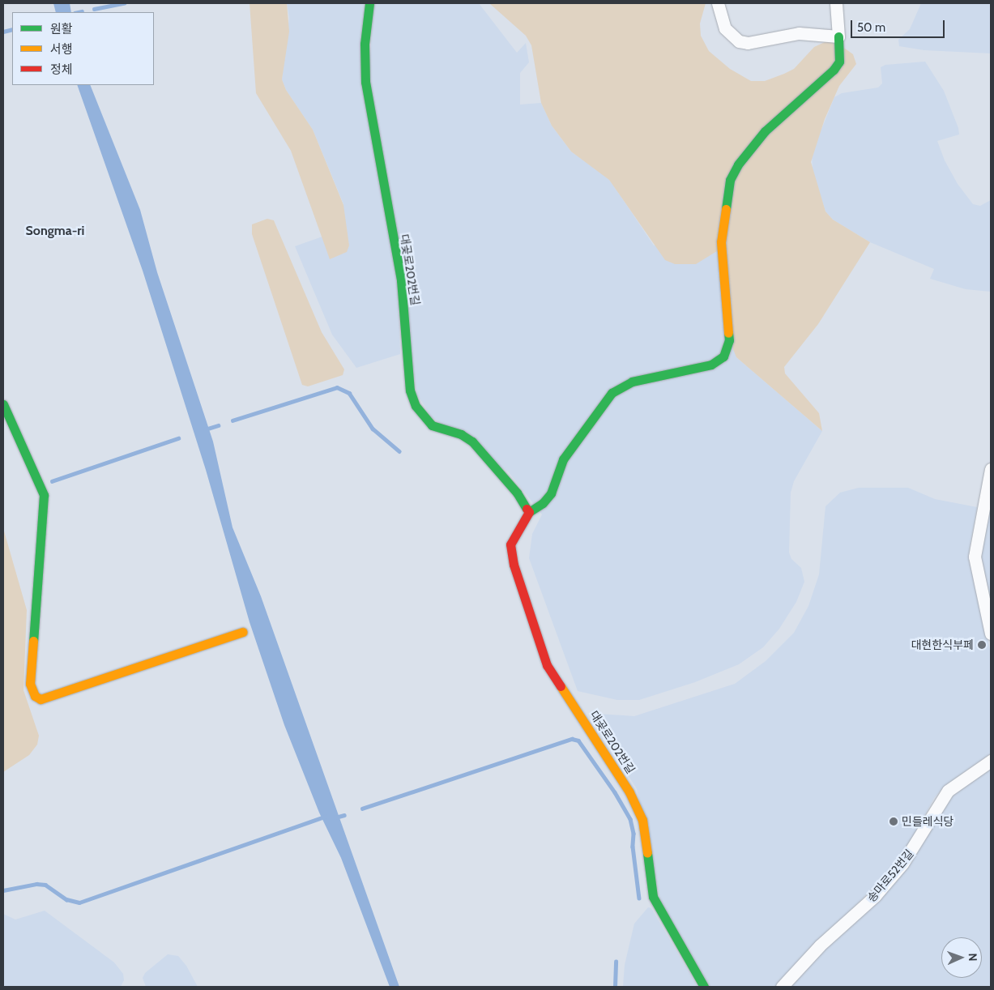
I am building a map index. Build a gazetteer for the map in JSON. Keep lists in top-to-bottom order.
{
  "streets": {
    "street": ["대곶로202번길", "송마로52번길"]
  },
  "districts": ["Songma-ri"],
  "places": ["대현한식부페", "민들레식당"],
  "legend": ["원활", "서행", "정체"],
  "scale_bar": "50 m",
  "north": "right"
}
